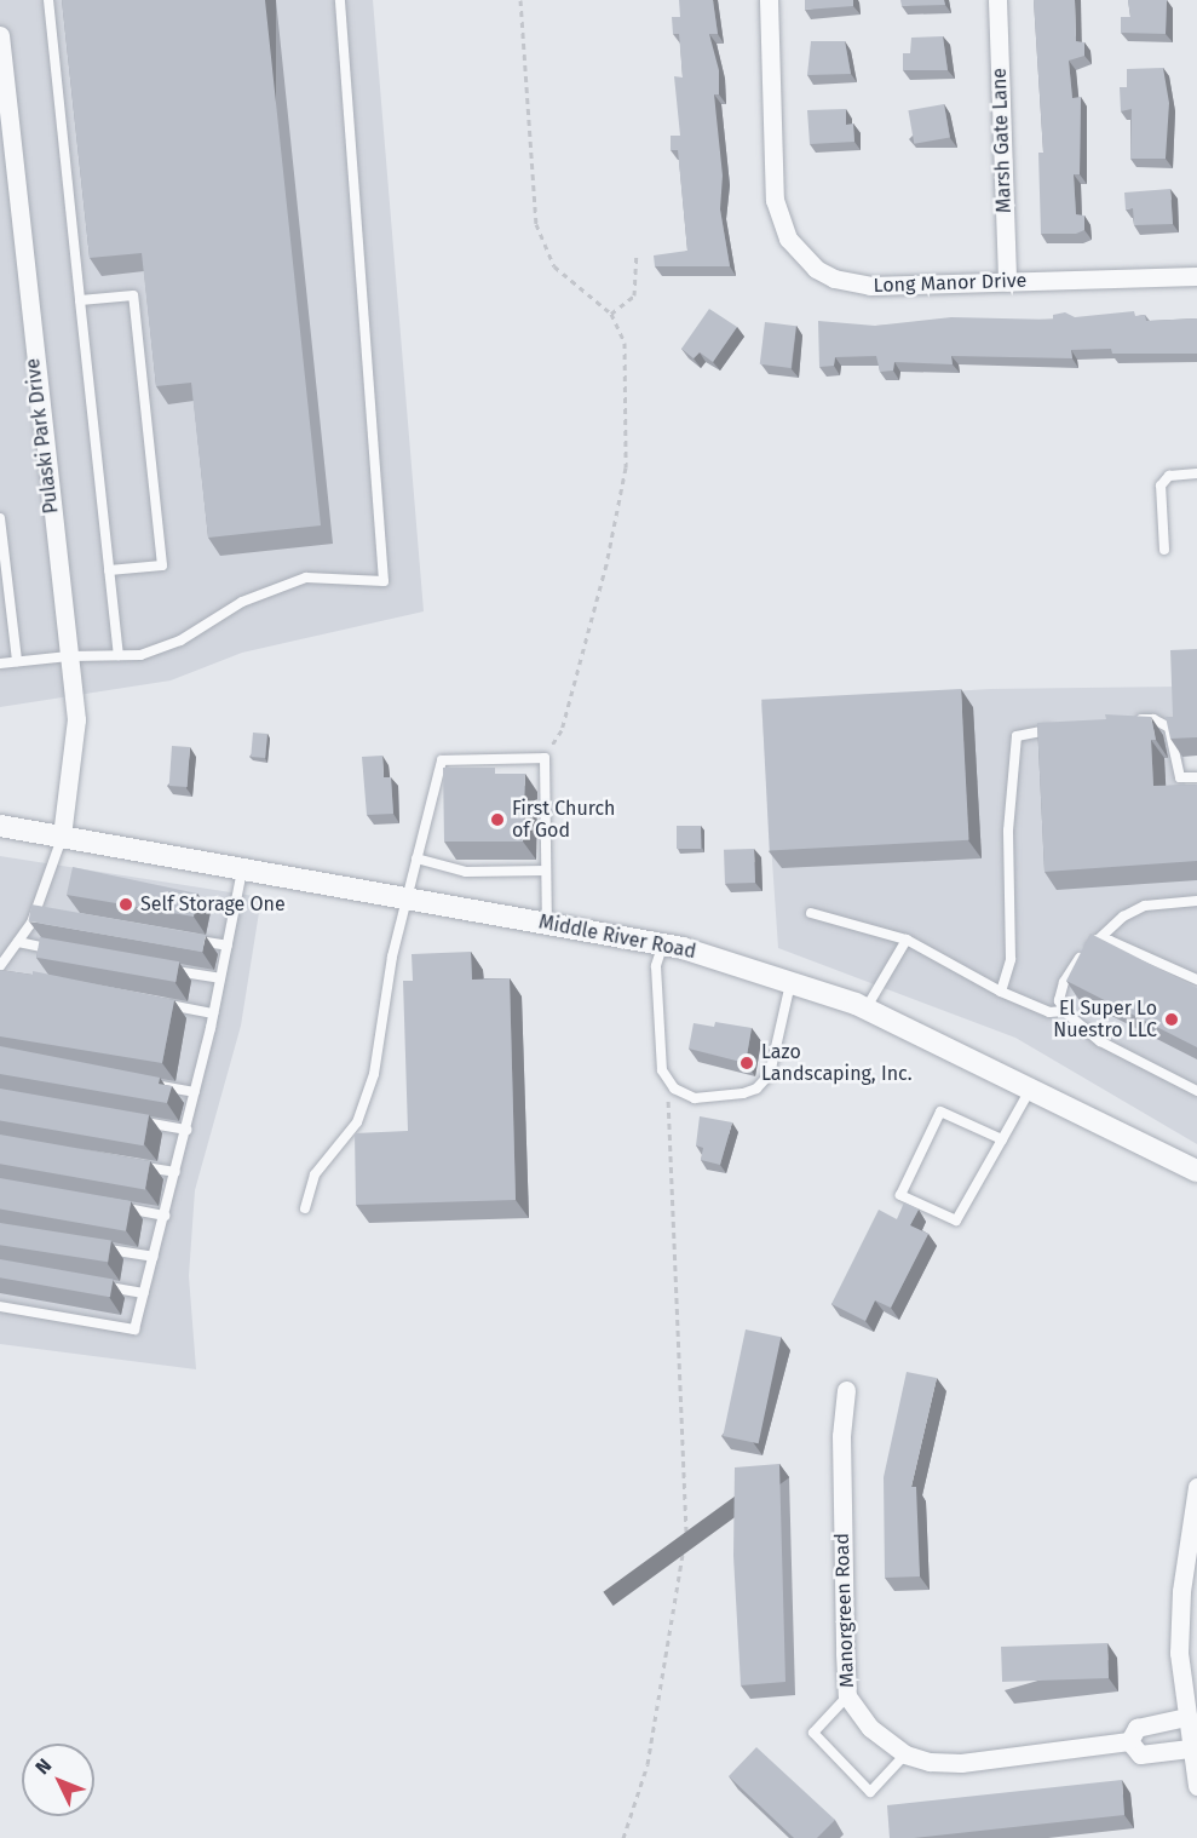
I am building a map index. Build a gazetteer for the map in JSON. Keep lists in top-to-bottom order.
{
  "streets": {
    "street": [
      "Marsh Gate Lane",
      "Long Manor Drive",
      "Pulaski Park Drive",
      "Middle River Road",
      "Manorgreen Road"
    ]
  },
  "crossings": [
    ["Marsh Gate Lane", "Long Manor Drive"],
    ["Pulaski Park Drive", "Middle River Road"]
  ],
  "places": [
    "First Church of God",
    "Self Storage One",
    "El Super Lo Nuestro LLC",
    "Lazo Landscaping, Inc."
  ],
  "north": "top left"
}
